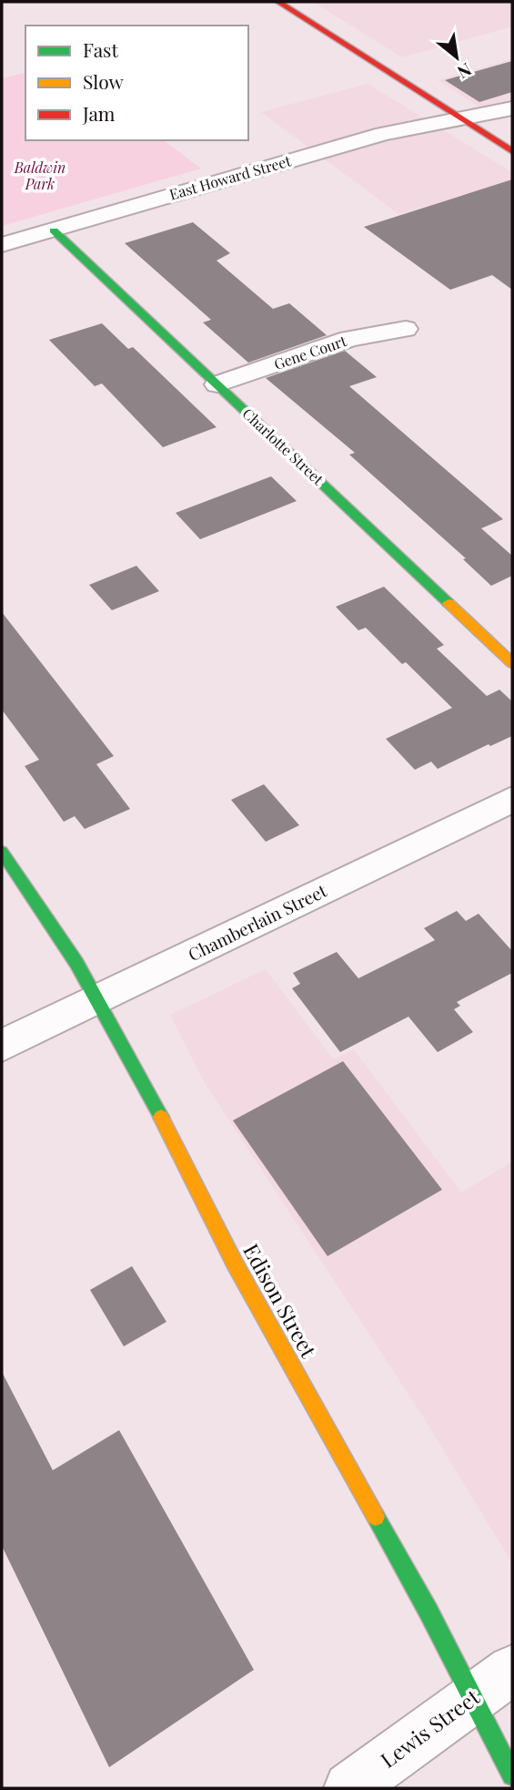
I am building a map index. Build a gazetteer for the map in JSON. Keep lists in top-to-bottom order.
{
  "streets": {
    "street": [
      "East Howard Street",
      "Gene Court",
      "Charlotte Street",
      "Chamberlain Street",
      "Edison Street",
      "Lewis Street"
    ]
  },
  "crossings": [
    ["East Howard Street", "Charlotte Street"],
    ["Gene Court", "Charlotte Street"],
    ["Chamberlain Street", "Edison Street"],
    ["Edison Street", "Lewis Street"]
  ],
  "parks": ["Baldwin Park"],
  "legend": ["Fast", "Slow", "Jam"],
  "north": "bottom right"
}
